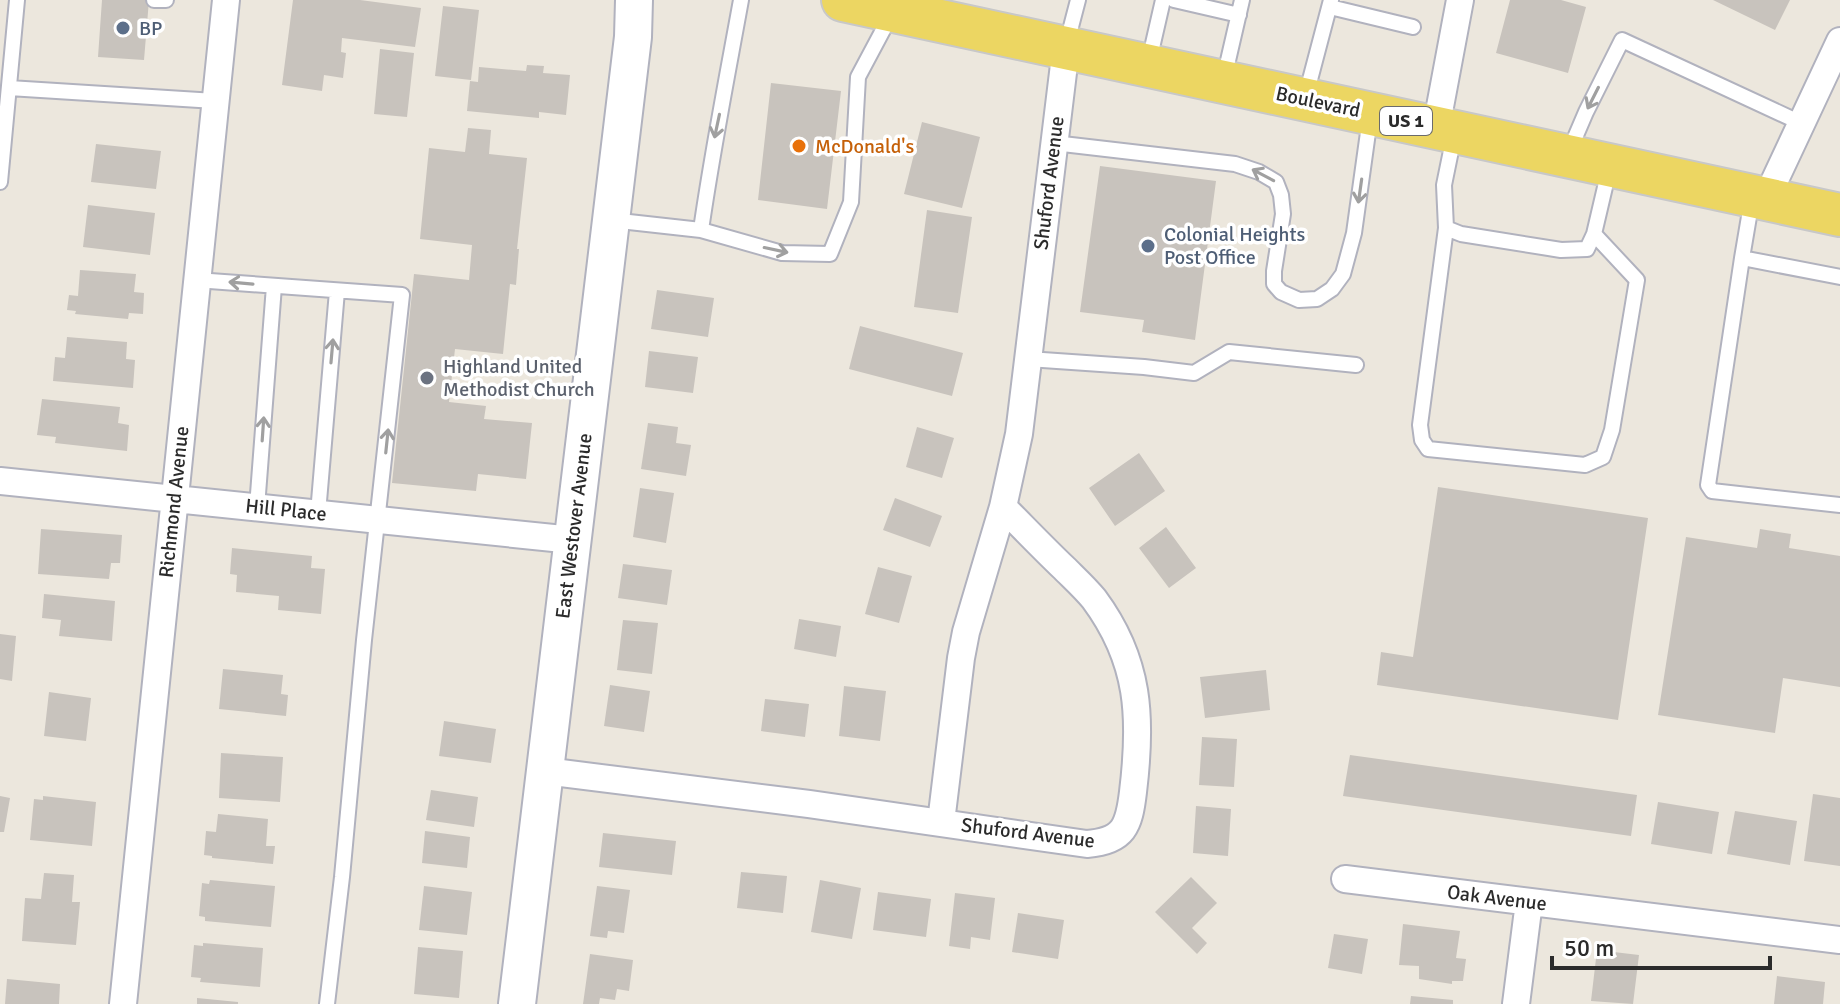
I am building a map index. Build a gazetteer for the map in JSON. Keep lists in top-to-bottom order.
{
  "streets": {
    "main road": ["Boulevard", "US 1", "East Westover Avenue"],
    "street": [
      "Shuford Avenue",
      "Richmond Avenue",
      "Hill Place",
      "Oak Avenue"
    ]
  },
  "crossings": [
    ["Boulevard", "Shuford Avenue"],
    ["Shuford Avenue", "East Westover Avenue"],
    ["Richmond Avenue", "Hill Place"],
    ["Hill Place", "East Westover Avenue"]
  ],
  "places": [
    "BP",
    "McDonald's",
    "Colonial Heights Post Office",
    "Highland United Methodist Church"
  ],
  "scale_bar": "50 m"
}
